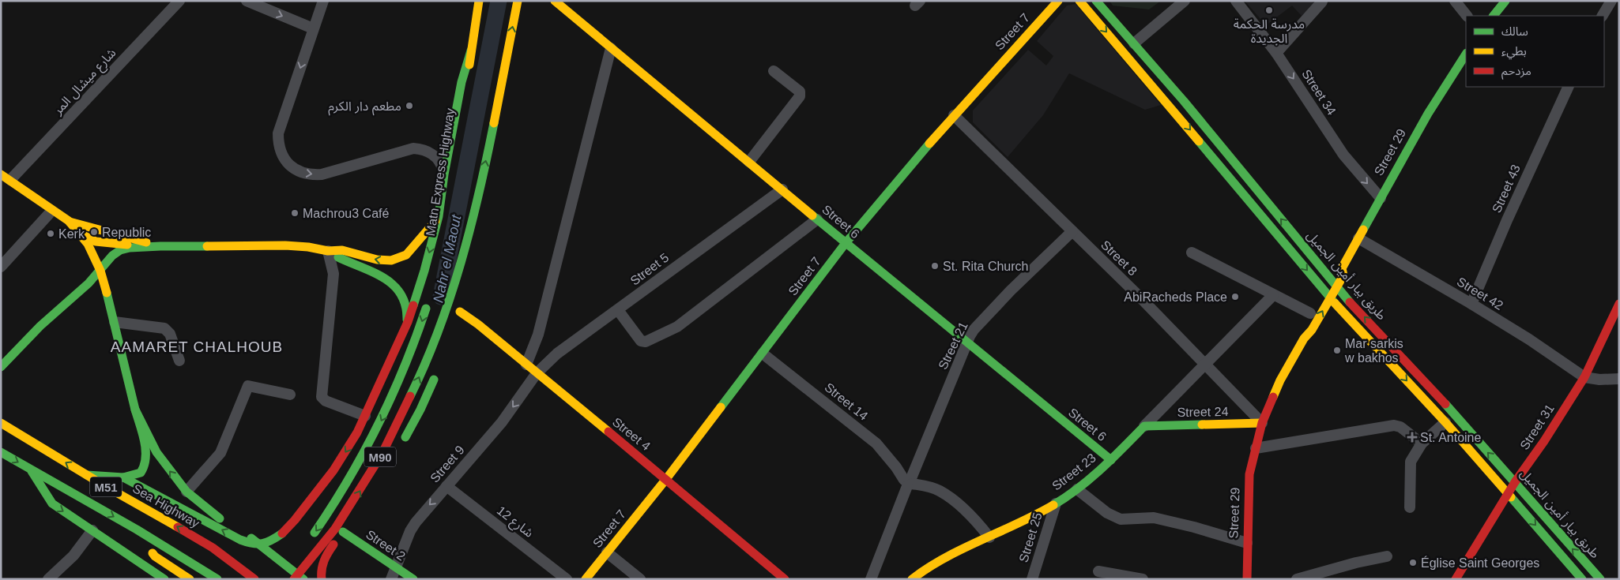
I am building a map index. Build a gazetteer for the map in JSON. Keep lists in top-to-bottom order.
{
  "streets": {
    "main road": [
      "Street 7",
      "Street 29",
      "Matn Express Highway",
      "Street 6",
      "طريق بيار أمين الجميل",
      "Street 24",
      "Street 31",
      "Street 4",
      "M90",
      "Street 23",
      "M51",
      "Sea Highway",
      "Street 2"
    ],
    "street": [
      "شارع ميشال المر",
      "Street 34",
      "Street 43",
      "Street 8",
      "Street 5",
      "Street 42",
      "Street 21",
      "Street 14",
      "Street 9",
      "شارع 12",
      "Street 25"
    ]
  },
  "crossings": [
    ["Street 7", "Street 6"],
    ["Street 7", "Street 8"],
    ["Street 7", "Street 14"],
    ["Street 7", "Street 4"],
    ["Street 34", "Street 29"],
    ["Street 29", "Street 8"],
    ["Street 29", "طريق بيار أمين الجميل"],
    ["Street 29", "Street 42"],
    ["Street 29", "Street 24"],
    ["Street 43", "Street 42"],
    ["Street 6", "Street 5"],
    ["Street 6", "Street 21"],
    ["Street 6", "Street 23"],
    ["Street 8", "Street 21"],
    ["Street 8", "Street 24"],
    ["Street 8", "Street 23"],
    ["Street 5", "Street 4"],
    ["Street 5", "Street 9"],
    ["طريق بيار أمين الجميل", "Street 31"],
    ["Street 42", "Street 31"],
    ["Street 21", "Street 14"],
    ["Street 24", "Street 23"],
    ["Street 4", "Street 9"],
    ["Street 9", "شارع 12"],
    ["Street 9", "Street 2"],
    ["Street 23", "Street 25"]
  ],
  "one_way": ["Street 34", "Street 9"],
  "districts": ["AAMARET CHALHOUB"],
  "water": ["Nahr el Maout"],
  "places": {
    "other": [
      "مدرسة الحكمة الجديدة",
      "مطعم دار الكرم",
      "Machrou3 Café",
      "Republic",
      "Kerk",
      "St. Rita Church",
      "AbiRacheds Place",
      "Mar sarkis w bakhos",
      "Église Saint Georges"
    ],
    "health": ["St. Antoine"]
  },
  "legend": ["سالك", "بطيء", "مزدحم"]
}
